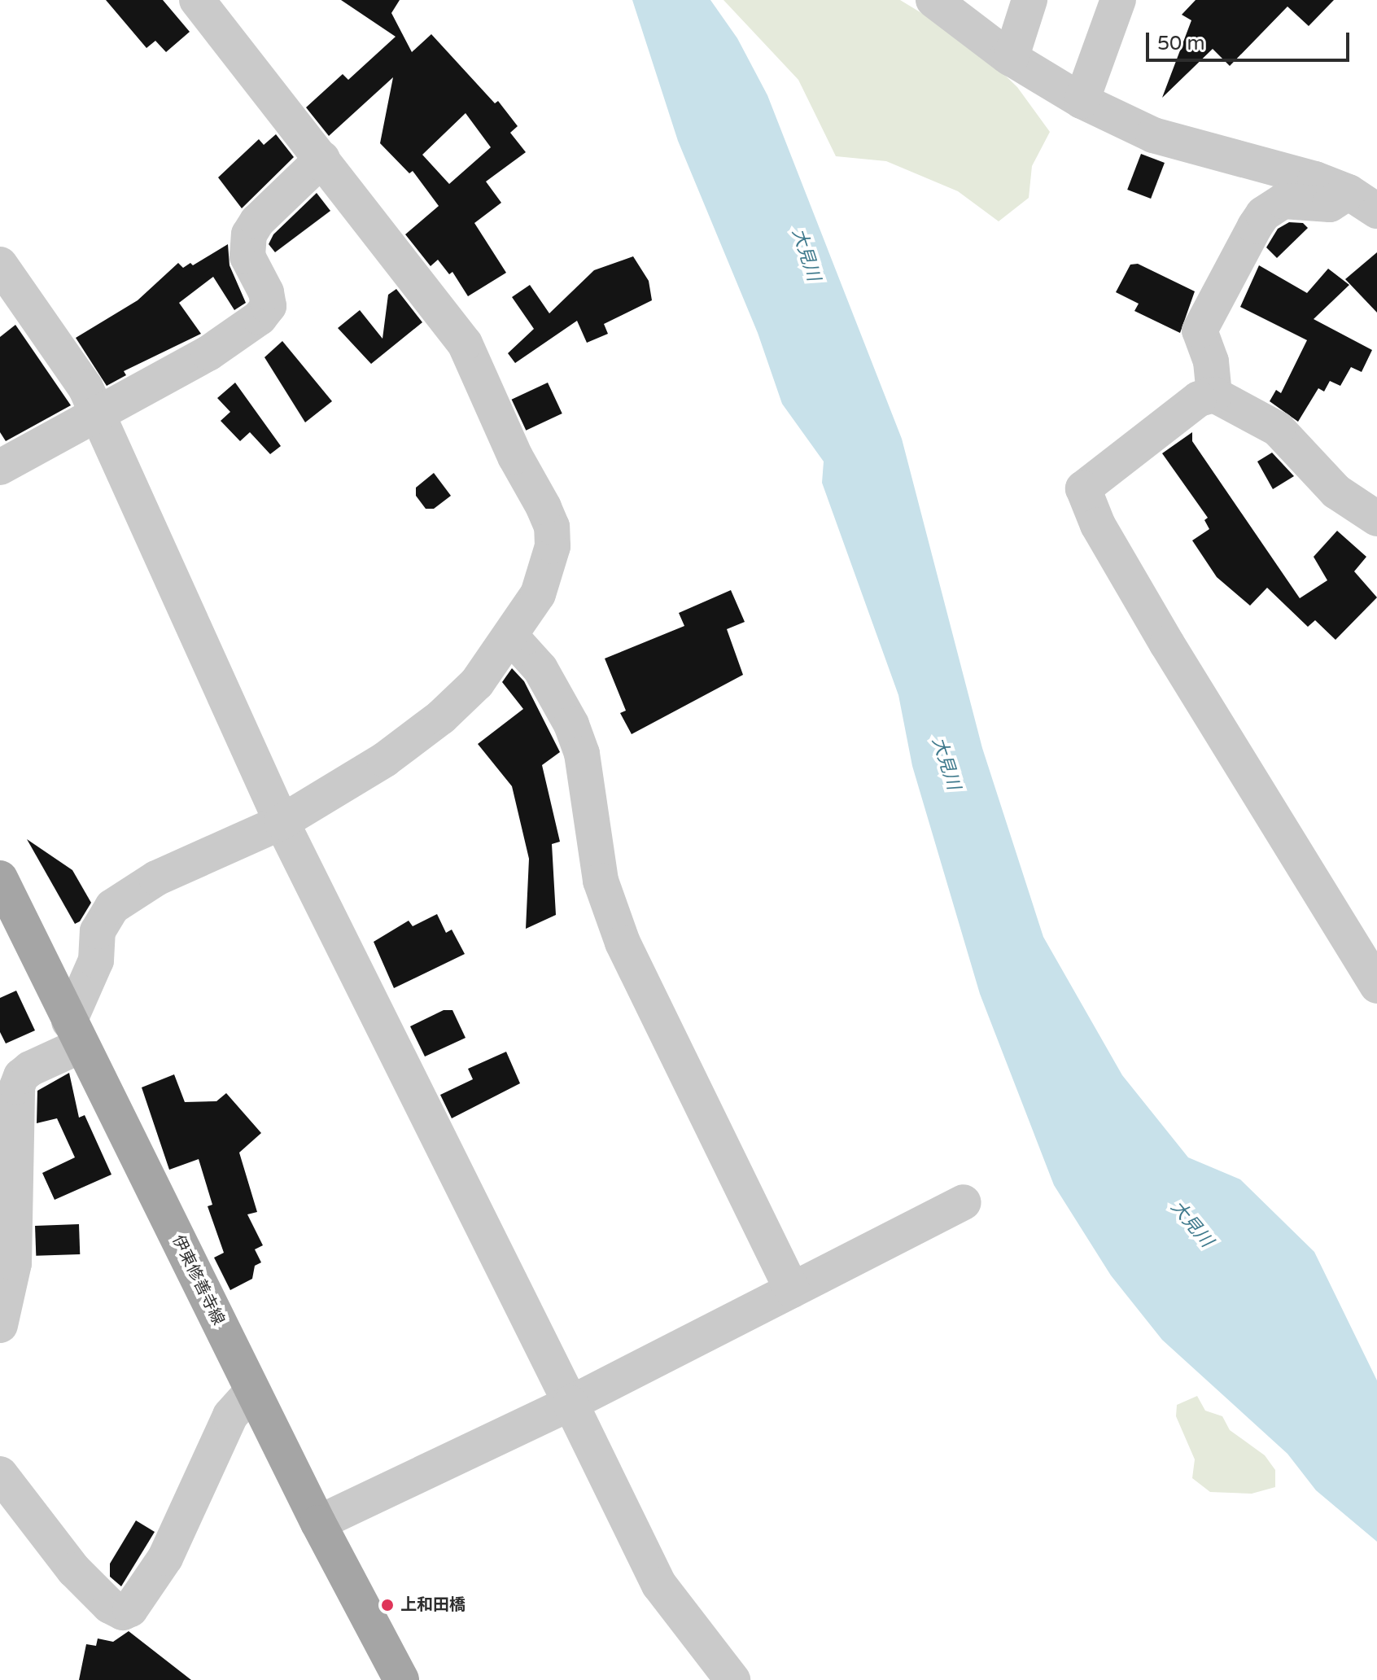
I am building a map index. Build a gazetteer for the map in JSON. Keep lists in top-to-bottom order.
{
  "streets": {
    "main road": ["伊東修善寺線"]
  },
  "water": ["大見川"],
  "places": ["上和田橋"],
  "scale_bar": "50 m"
}
